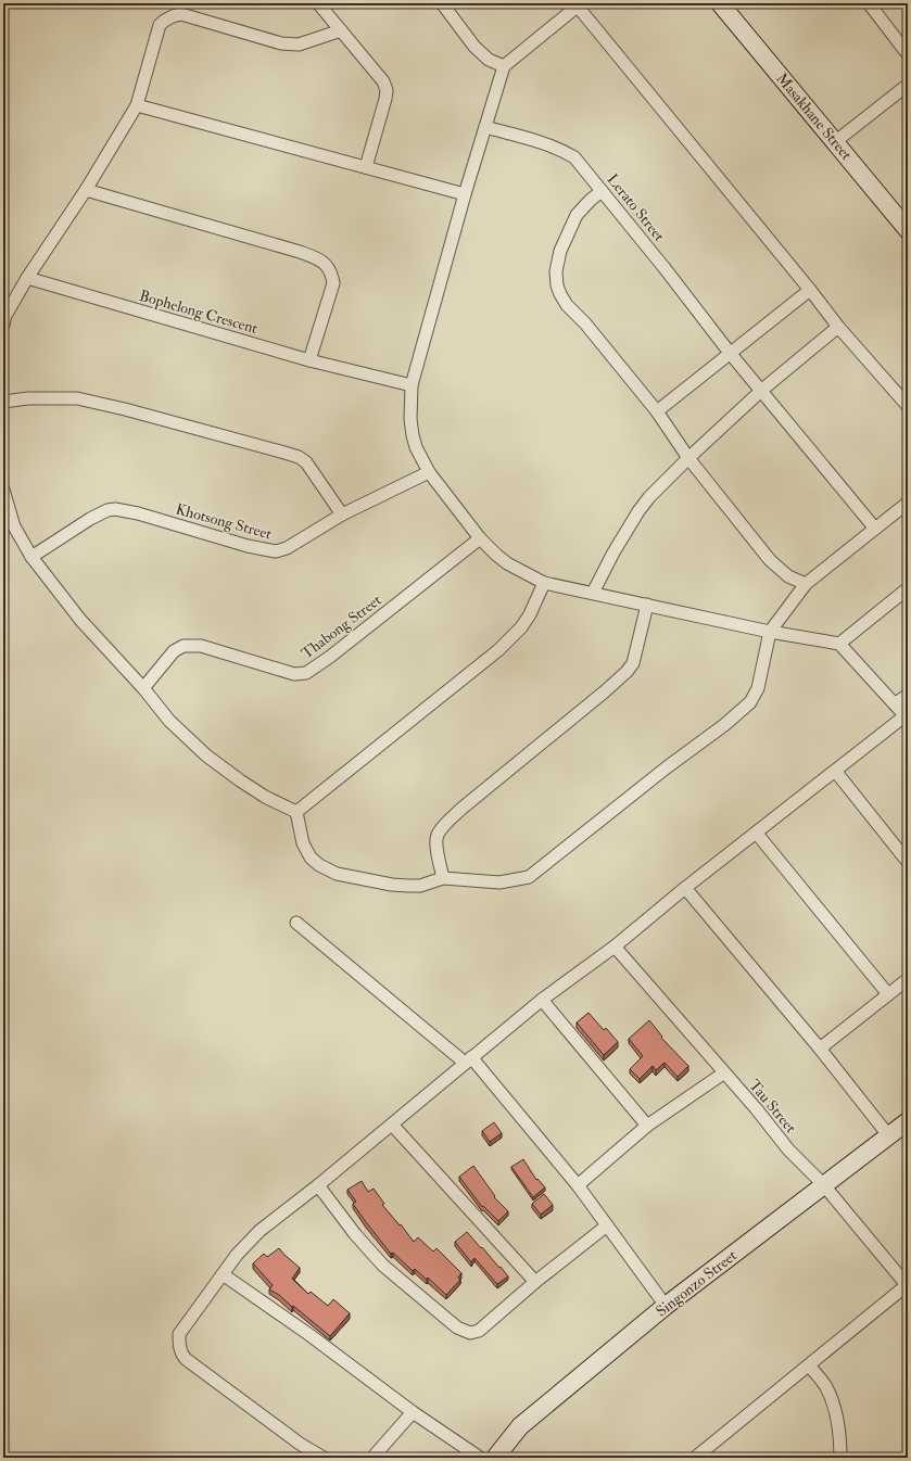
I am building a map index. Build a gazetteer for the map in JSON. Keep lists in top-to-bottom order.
{
  "streets": {
    "street": [
      "Masakhane Street",
      "Lerato Street",
      "Bophelong Crescent",
      "Khotsong Street",
      "Thabong Street",
      "Tau Street",
      "Singonzo Street"
    ]
  },
  "crossings": [
    ["Tau Street", "Singonzo Street"]
  ]
}
